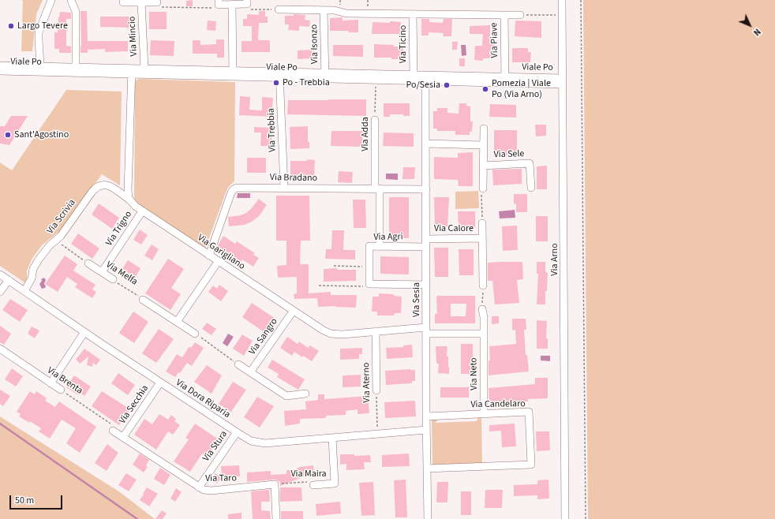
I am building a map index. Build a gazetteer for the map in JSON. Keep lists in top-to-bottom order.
{
  "streets": {
    "street": [
      "Via Mincio",
      "Via Piave",
      "Via Isonzo",
      "Via Ticino",
      "Viale Po",
      "Via Trebbia",
      "Via Adda",
      "Via Sele",
      "Via Bradano",
      "Via Scrivia",
      "Via Trigno",
      "Via Calore",
      "Via Agri",
      "Via Garigliano",
      "Via Arno",
      "Via Melfa",
      "Via Sesia",
      "Via Sangro",
      "Via Neto",
      "Via Brenta",
      "Via Aterno",
      "Via Dora Riparia",
      "Via Secchia",
      "Via Candelaro",
      "Via Stura",
      "Via Maira",
      "Via Taro"
    ]
  },
  "crossings": [
    ["Via Mincio", "Viale Po"],
    ["Via Piave", "Via Isonzo"],
    ["Via Piave", "Via Ticino"],
    ["Via Piave", "Viale Po"],
    ["Via Isonzo", "Viale Po"],
    ["Via Ticino", "Viale Po"],
    ["Viale Po", "Via Trebbia"],
    ["Viale Po", "Via Adda"],
    ["Viale Po", "Via Arno"],
    ["Viale Po", "Via Sesia"],
    ["Via Trebbia", "Via Bradano"],
    ["Via Adda", "Via Bradano"],
    ["Via Adda", "Via Agri"],
    ["Via Sele", "Via Sesia"],
    ["Via Bradano", "Via Garigliano"],
    ["Via Bradano", "Via Sesia"],
    ["Via Scrivia", "Via Garigliano"],
    ["Via Scrivia", "Via Dora Riparia"],
    ["Via Trigno", "Via Garigliano"],
    ["Via Trigno", "Via Melfa"],
    ["Via Calore", "Via Sesia"],
    ["Via Agri", "Via Sesia"],
    ["Via Garigliano", "Via Sesia"],
    ["Via Garigliano", "Via Sangro"],
    ["Via Garigliano", "Via Aterno"],
    ["Via Sesia", "Via Dora Riparia"],
    ["Via Sesia", "Via Candelaro"],
    ["Via Neto", "Via Candelaro"],
    ["Via Brenta", "Via Taro"],
    ["Via Aterno", "Via Dora Riparia"],
    ["Via Dora Riparia", "Via Secchia"],
    ["Via Dora Riparia", "Via Stura"],
    ["Via Dora Riparia", "Via Maira"],
    ["Via Secchia", "Via Taro"],
    ["Via Stura", "Via Taro"],
    ["Via Maira", "Via Taro"]
  ],
  "places": [
    "Largo Tevere",
    "Po - Trebbia",
    "Po/Sesia",
    "Pomezia | Viale Po (Via Arno)",
    "Sant'Agostino"
  ],
  "scale_bar": "50 m",
  "north": "bottom right"
}
